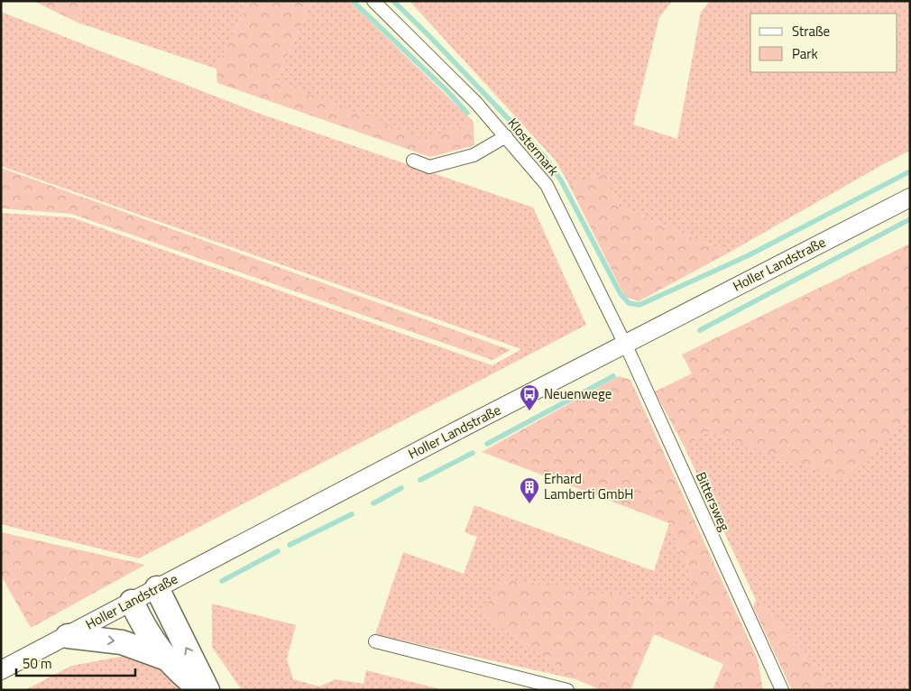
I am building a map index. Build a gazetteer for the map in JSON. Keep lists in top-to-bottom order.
{
  "streets": {
    "main road": ["Holler Landstraße"],
    "street": ["Klostermark", "Bittersweg"]
  },
  "crossings": [
    ["Klostermark", "Holler Landstraße"],
    ["Klostermark", "Bittersweg"],
    ["Holler Landstraße", "Bittersweg"]
  ],
  "places": {
    "bus stop": ["Neuenwege"],
    "building": ["Erhard Lamberti GmbH"]
  },
  "legend": ["Straße", "Park"],
  "scale_bar": "50 m"
}
